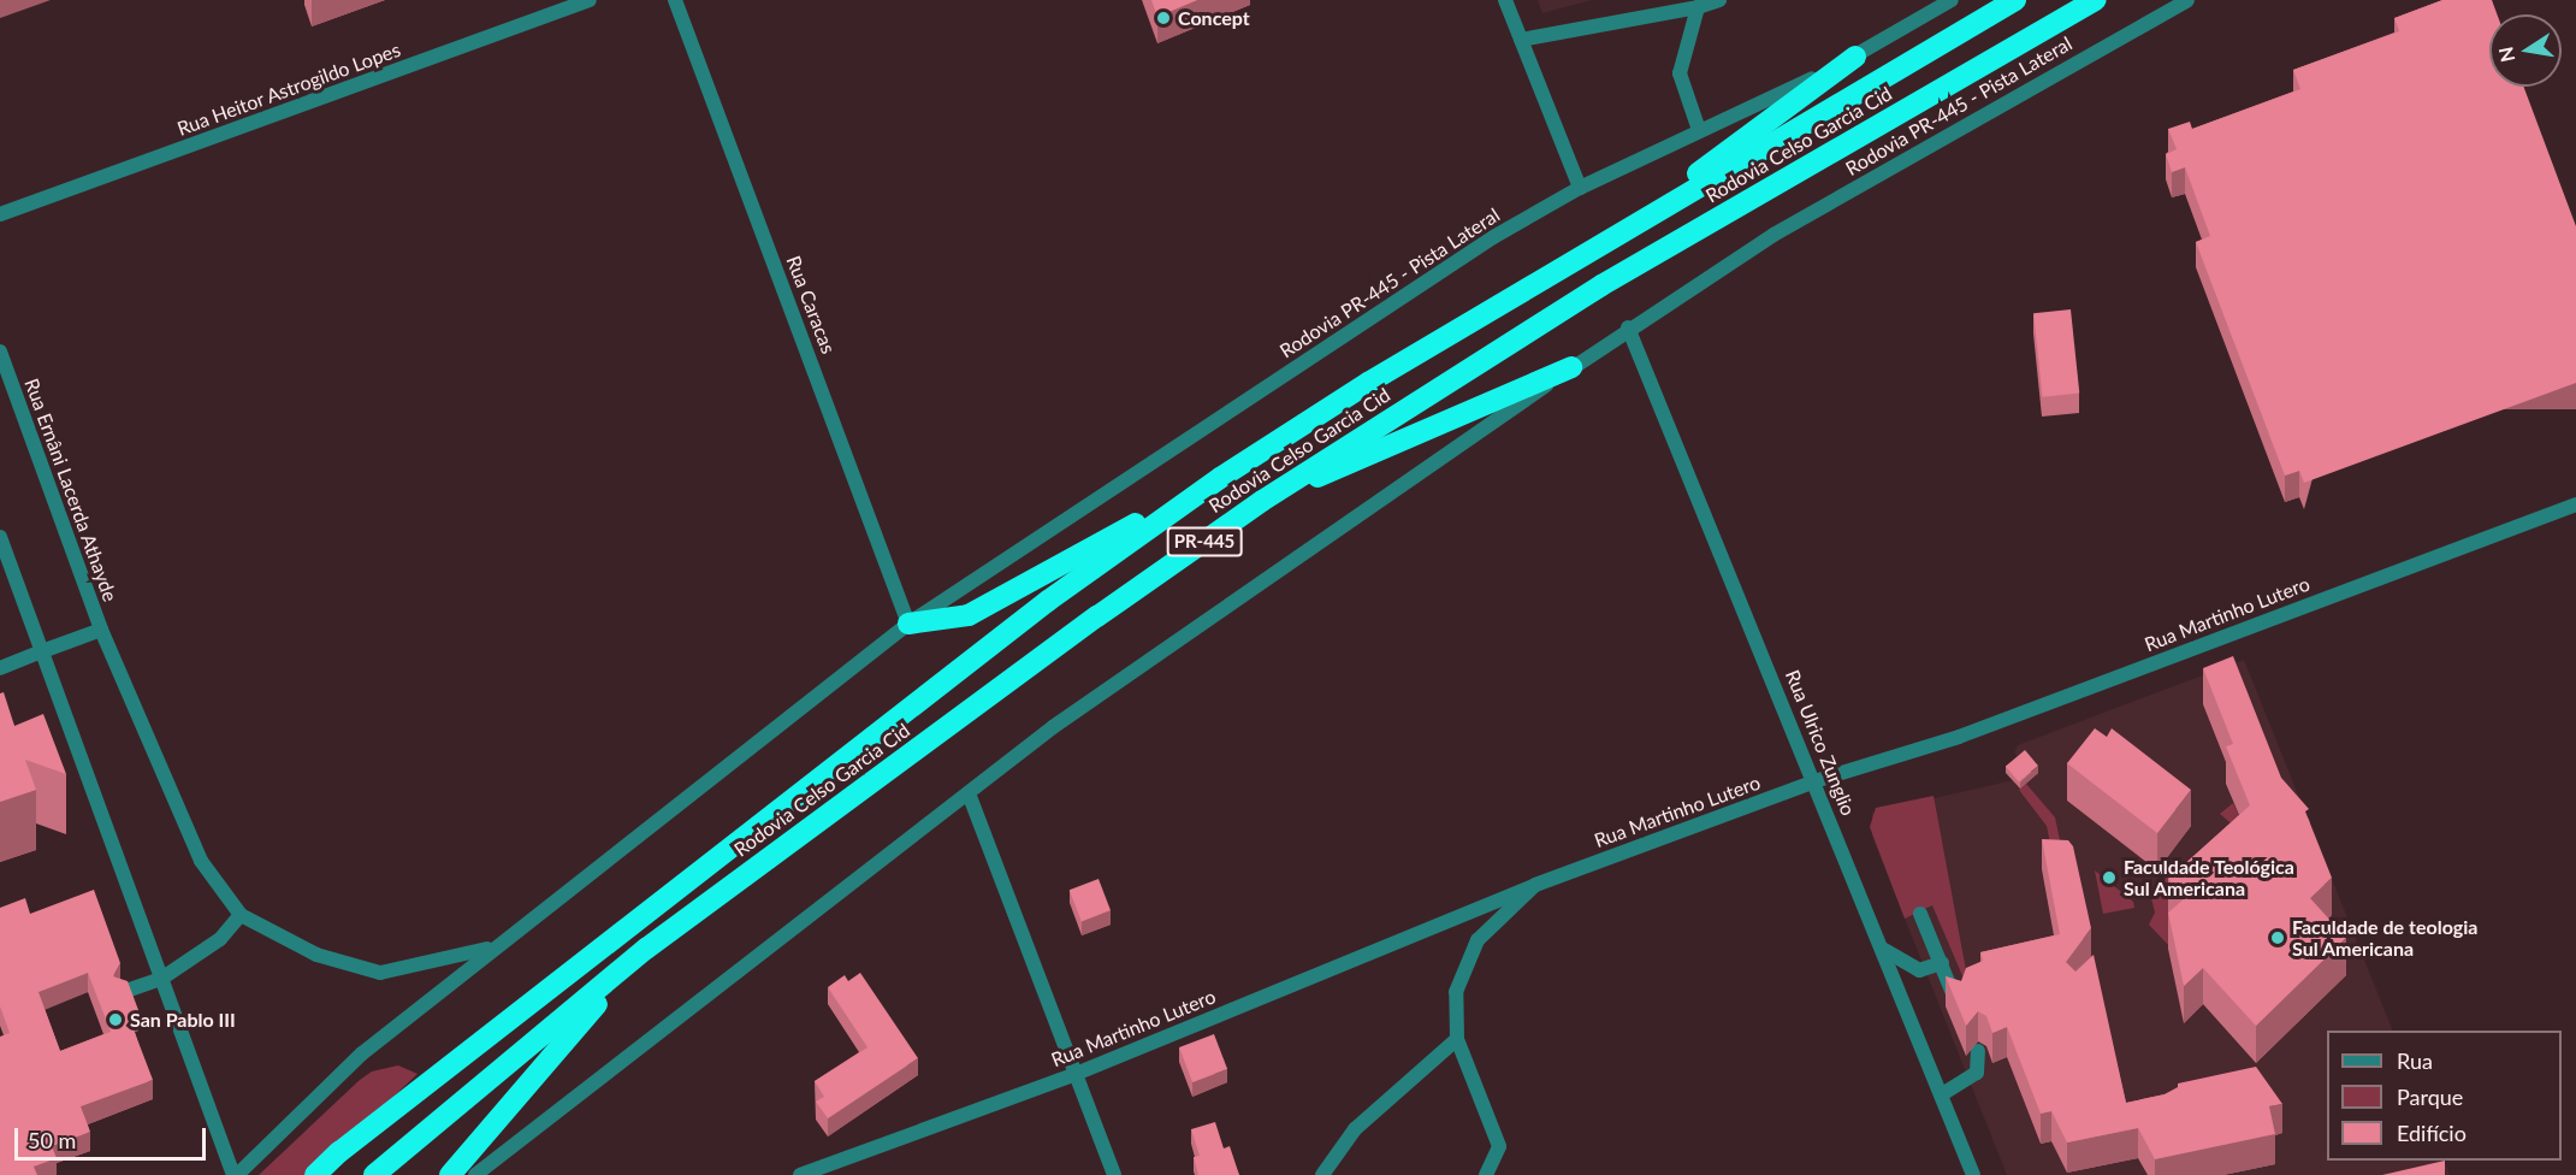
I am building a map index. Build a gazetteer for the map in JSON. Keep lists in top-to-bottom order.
{
  "streets": {
    "highway": ["Rodovia Celso Garcia Cid", "PR-445"],
    "street": [
      "Rua Heitor Astrogildo Lopes",
      "Rodovia PR-445 - Pista Lateral",
      "Rua Caracas",
      "Rua Ernâni Lacerda Athayde",
      "Rua Martinho Lutero",
      "Rua Ulrico Zunglio"
    ]
  },
  "crossings": [
    ["Rodovia PR-445 - Pista Lateral", "Rua Caracas"],
    ["Rodovia PR-445 - Pista Lateral", "Rua Ulrico Zunglio"],
    ["Rua Martinho Lutero", "Rua Ulrico Zunglio"]
  ],
  "places": [
    "Concept",
    "Faculdade Teológica Sul Americana",
    "Faculdade de teologia Sul Americana",
    "San Pablo III"
  ],
  "legend": ["Rua", "Parque", "Edifício"],
  "scale_bar": "50 m",
  "north": "left"
}
